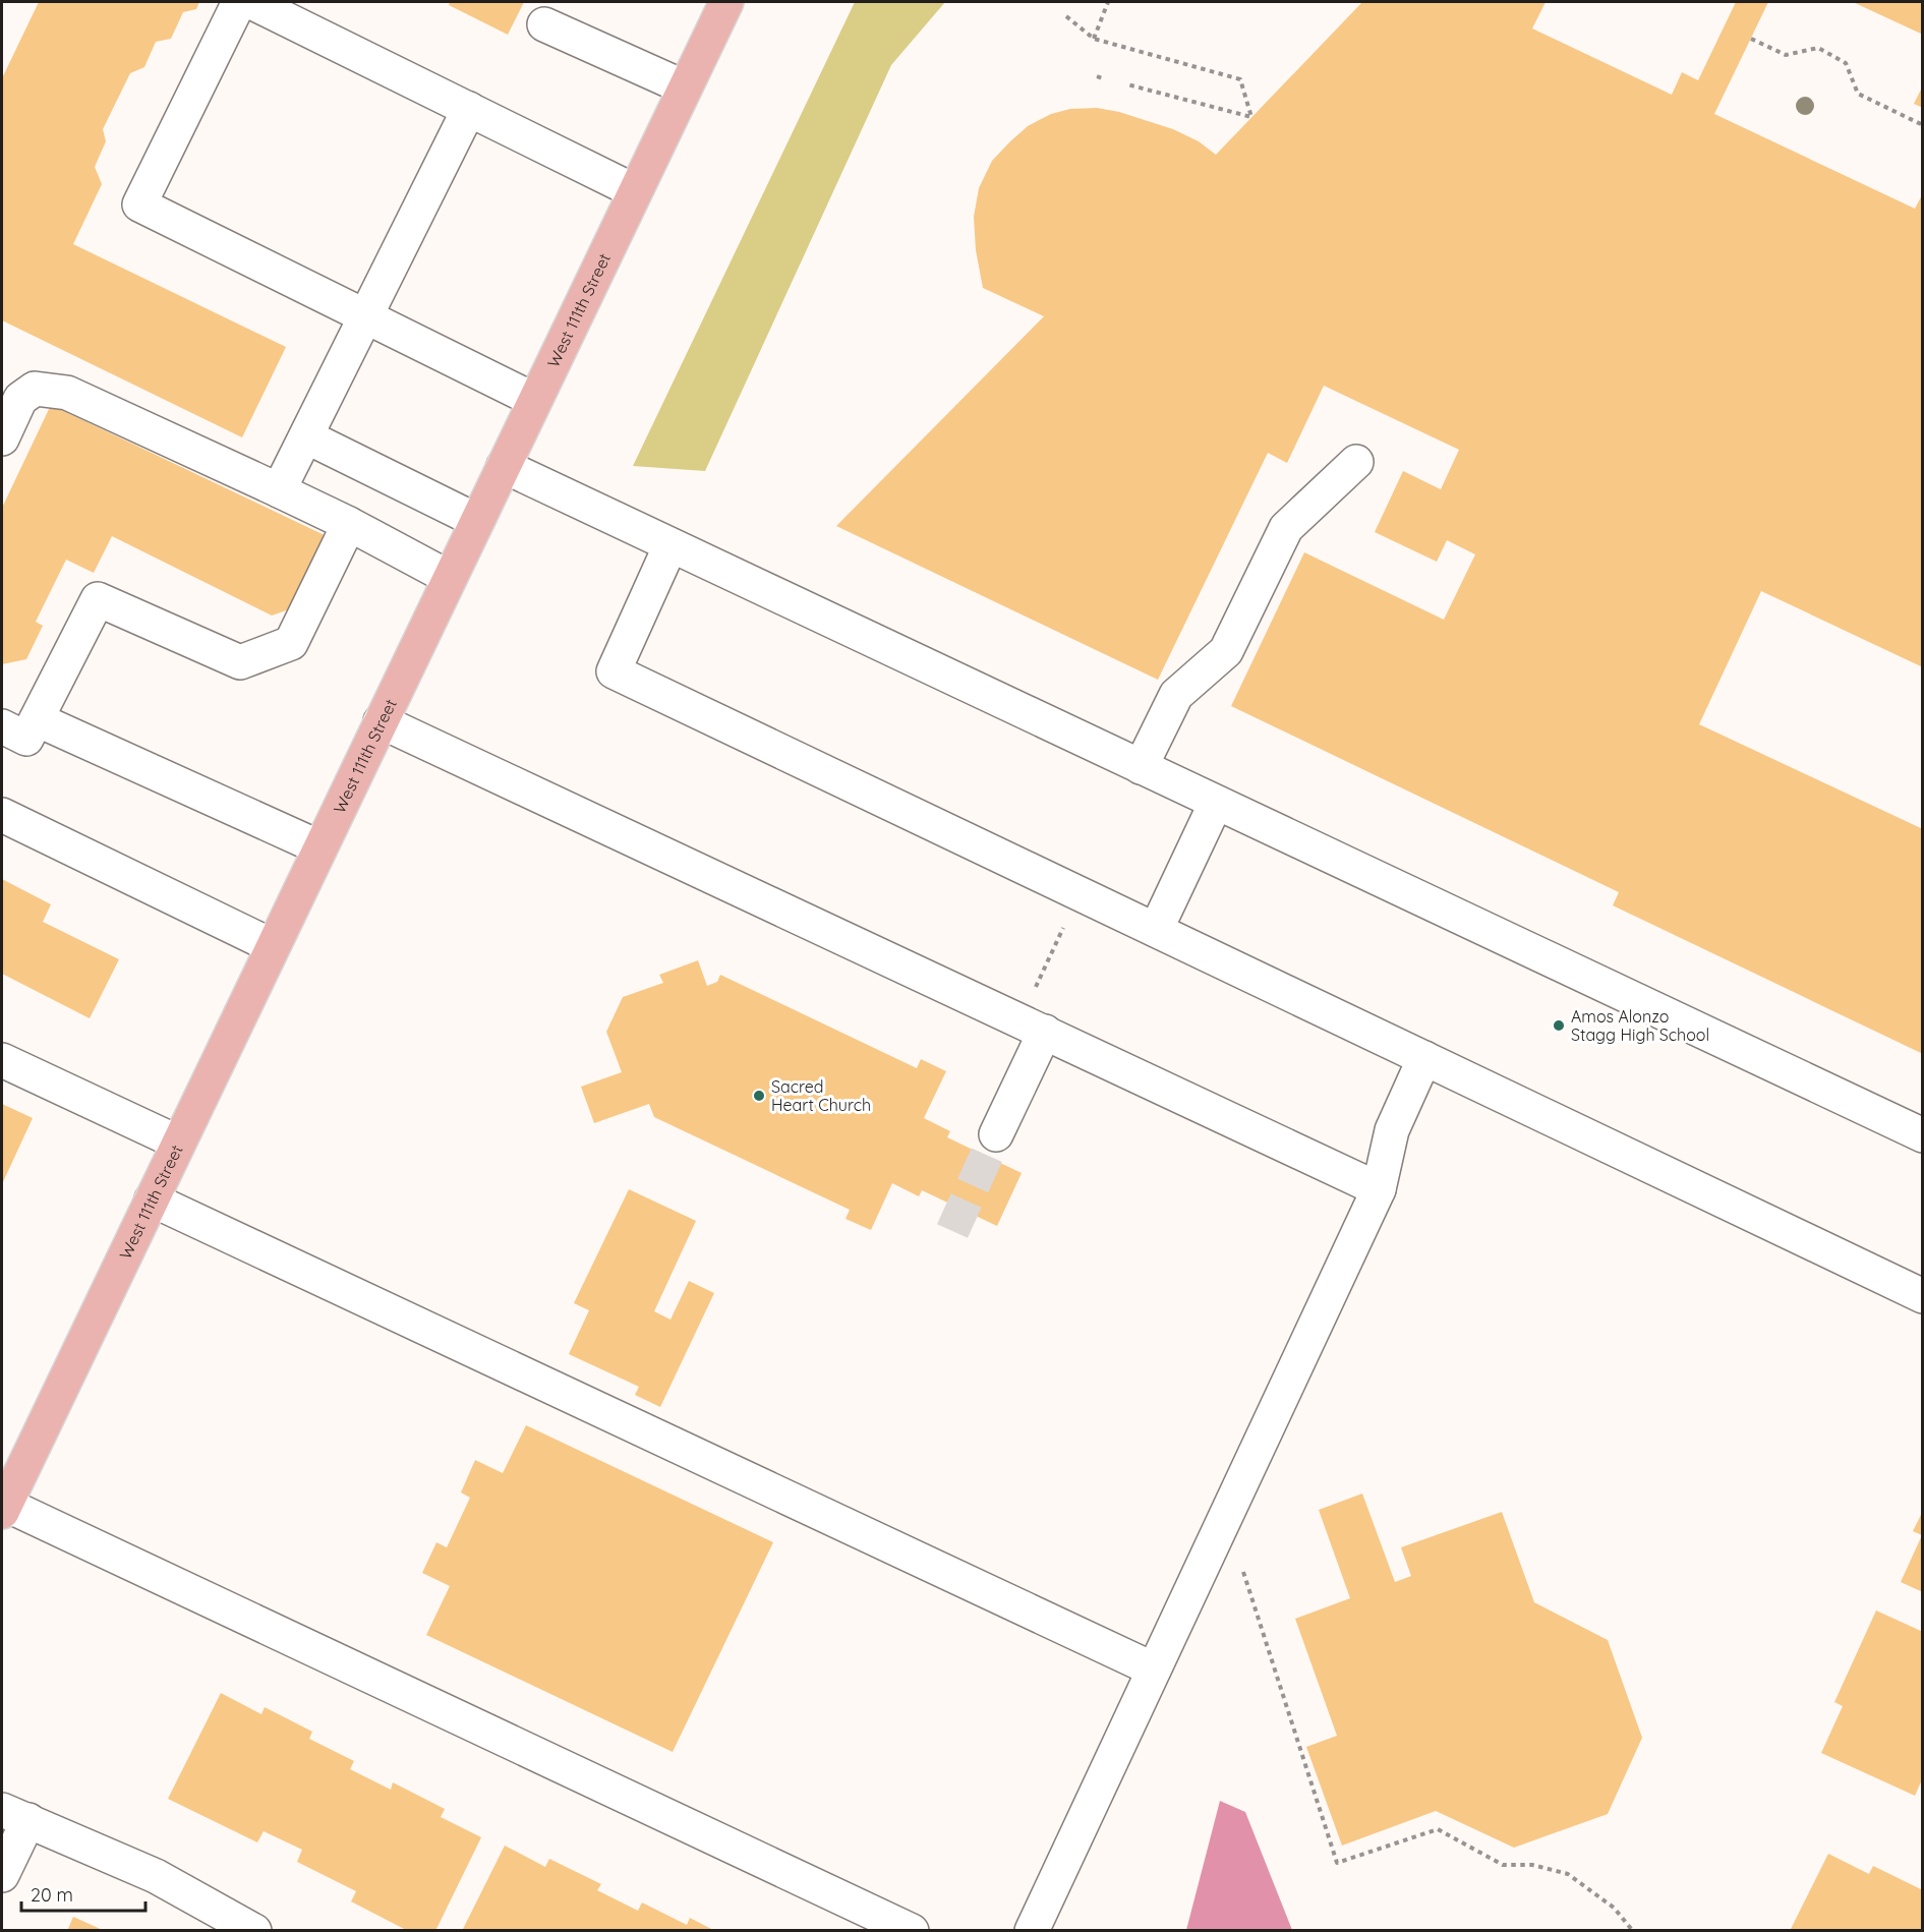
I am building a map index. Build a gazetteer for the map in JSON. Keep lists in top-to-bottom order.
{
  "streets": {
    "main road": ["West 111th Street"]
  },
  "places": ["Amos Alonzo Stagg High School", "Sacred Heart Church"],
  "scale_bar": "20 m"
}
